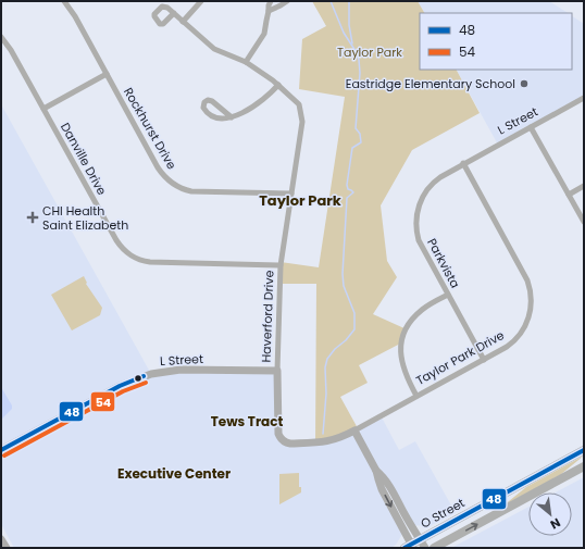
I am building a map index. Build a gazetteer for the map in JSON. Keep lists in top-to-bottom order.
{
  "streets": {
    "main road": ["O Street"],
    "street": [
      "L Street",
      "Rockhurst Drive",
      "Danville Drive",
      "Parkvista",
      "Haverford Drive",
      "Taylor Park Drive"
    ]
  },
  "crossings": [
    ["L Street", "Parkvista"],
    ["L Street", "Haverford Drive"],
    ["L Street", "Taylor Park Drive"],
    ["Rockhurst Drive", "Haverford Drive"],
    ["Danville Drive", "Haverford Drive"],
    ["Parkvista", "Taylor Park Drive"],
    ["Haverford Drive", "Taylor Park Drive"]
  ],
  "districts": ["Taylor Park", "Tews Tract", "Executive Center"],
  "parks": ["Taylor Park"],
  "places": {
    "other": ["Eastridge Elementary School"],
    "health": ["CHI Health Saint Elizabeth"]
  },
  "lines": ["transit line 48", "transit line 54"],
  "legend": ["48", "54"],
  "north": "bottom right"
}
